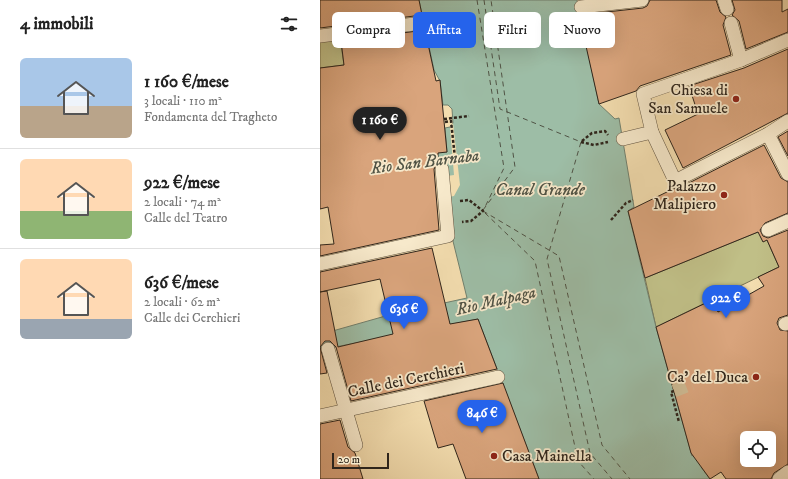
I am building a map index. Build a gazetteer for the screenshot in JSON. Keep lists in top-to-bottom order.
{
  "streets": {
    "street": ["Calle dei Cerchieri"]
  },
  "water": ["Rio San Barnaba", "Canal Grande", "Rio Malpaga"],
  "places": [
    "Chiesa di San Samuele",
    "Palazzo Malipiero",
    "Ca' del Duca",
    "Casa Mainella"
  ],
  "scale_bar": "20 m",
  "page": {
    "heading": "4 immobili",
    "chip": [
      "Compra",
      "Affitta",
      "Filtri",
      "Nuovo"
    ],
    "list": [
      {
        "name": "1 160 €/mese",
        "note": "3 locali · 110 m² · Fondamenta del Tragheto"
      },
      {
        "name": "922 €/mese",
        "note": "2 locali · 74 m² · Calle del Teatro"
      },
      {
        "name": "636 €/mese",
        "note": "2 locali · 62 m² · Calle dei Cerchieri"
      }
    ],
    "price": [
      "1 160 €",
      "922 €",
      "636 €",
      "846 €"
    ],
    "scale": "20 m"
  }
}
